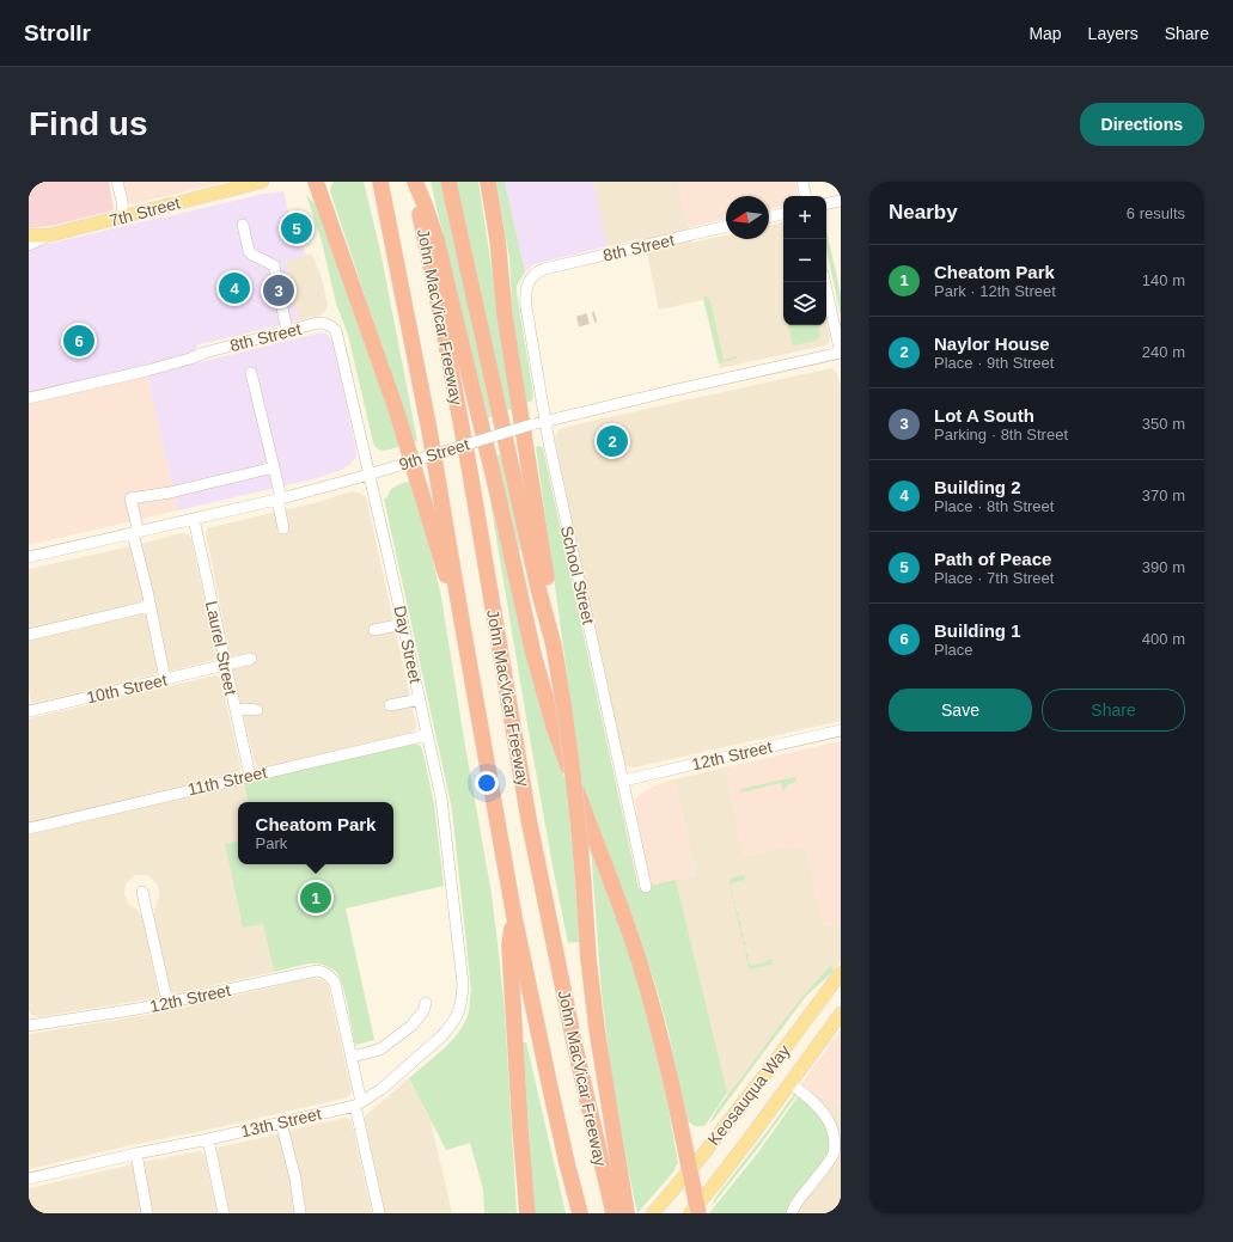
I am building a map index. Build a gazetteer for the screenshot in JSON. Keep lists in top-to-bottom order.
{
  "streets": {
    "highway": ["John MacVicar Freeway"],
    "main road": ["7th Street", "Keosauqua Way"],
    "street": [
      "8th Street",
      "9th Street",
      "School Street",
      "Day Street",
      "Laurel Street",
      "10th Street",
      "12th Street",
      "11th Street",
      "13th Street"
    ]
  },
  "crossings": [
    ["8th Street", "School Street"],
    ["8th Street", "Day Street"],
    ["9th Street", "School Street"],
    ["9th Street", "Day Street"],
    ["9th Street", "Laurel Street"],
    ["School Street", "12th Street"],
    ["Day Street", "11th Street"],
    ["Day Street", "13th Street"],
    ["Laurel Street", "10th Street"],
    ["Laurel Street", "11th Street"]
  ],
  "north": "left",
  "page": {
    "header": "Strollr",
    "nav": ["Map", "Layers", "Share"],
    "buttons": [
      "Directions",
      ["Save", "Share"]
    ],
    "title": "Find us",
    "heading": ["Nearby", "6 results"],
    "map_buttons": ["+", "−"],
    "pins": [
      "5",
      "4",
      "3",
      "6",
      "2",
      "1"
    ],
    "list": [
      {
        "mark": "1",
        "name": "Cheatom Park",
        "note": "Park · 12th Street",
        "value": "140 m"
      },
      {
        "mark": "2",
        "name": "Naylor House",
        "note": "Place · 9th Street",
        "value": "240 m"
      },
      {
        "mark": "3",
        "name": "Lot A South",
        "note": "Parking · 8th Street",
        "value": "350 m"
      },
      {
        "mark": "4",
        "name": "Building 2",
        "note": "Place · 8th Street",
        "value": "370 m"
      },
      {
        "mark": "5",
        "name": "Path of Peace",
        "note": "Place · 7th Street",
        "value": "390 m"
      },
      {
        "mark": "6",
        "name": "Building 1",
        "note": "Place",
        "value": "400 m"
      }
    ],
    "popup": ["Cheatom Park", "Park"]
  }
}
